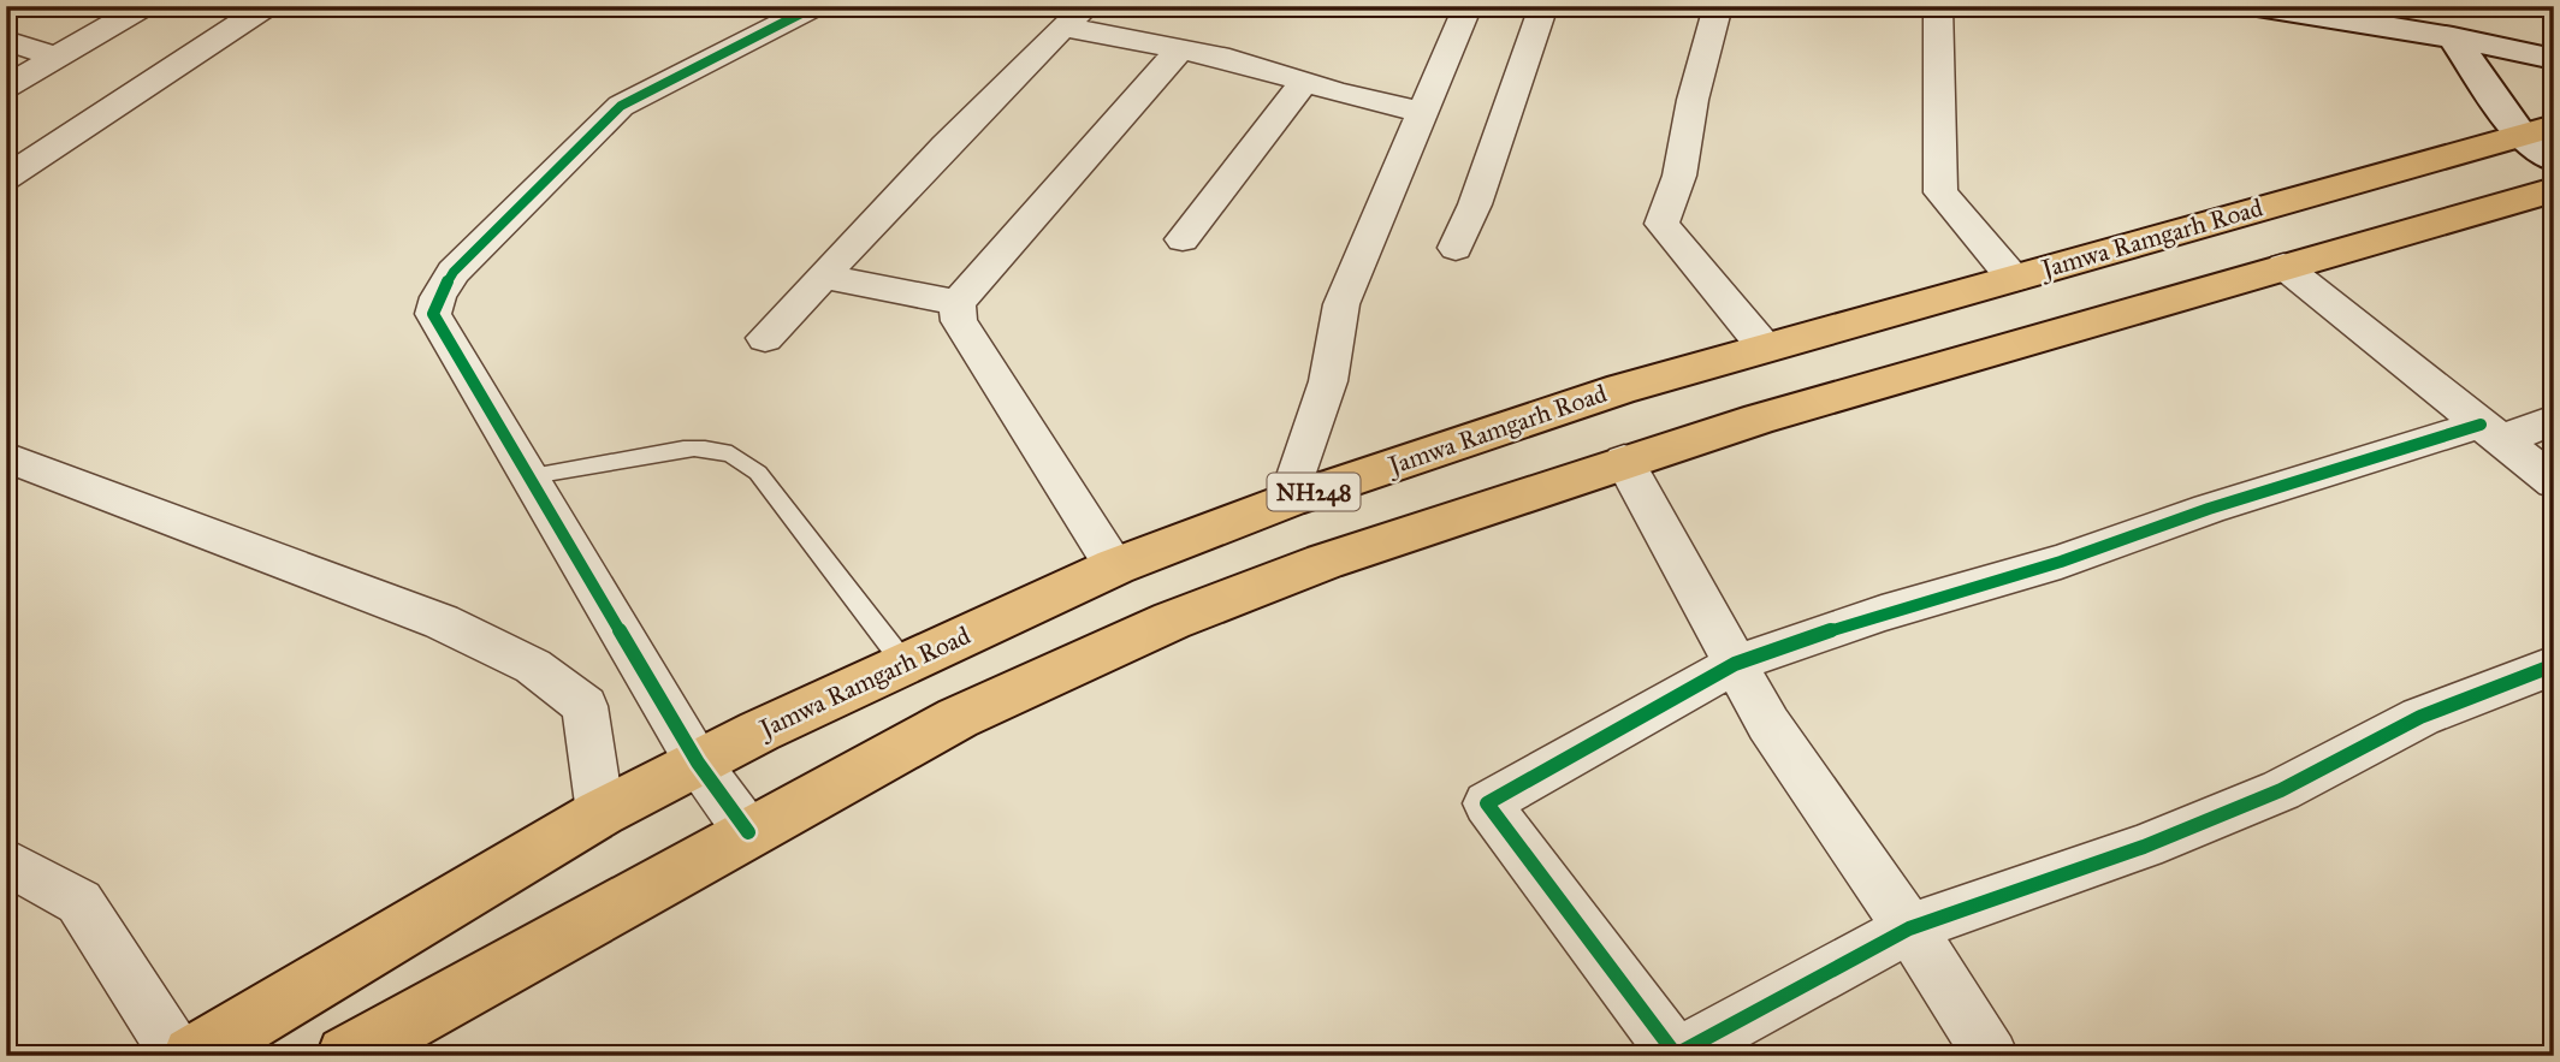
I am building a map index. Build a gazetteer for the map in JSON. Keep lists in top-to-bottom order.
{
  "streets": {
    "highway": ["Jamwa Ramgarh Road", "NH248"]
  }
}
